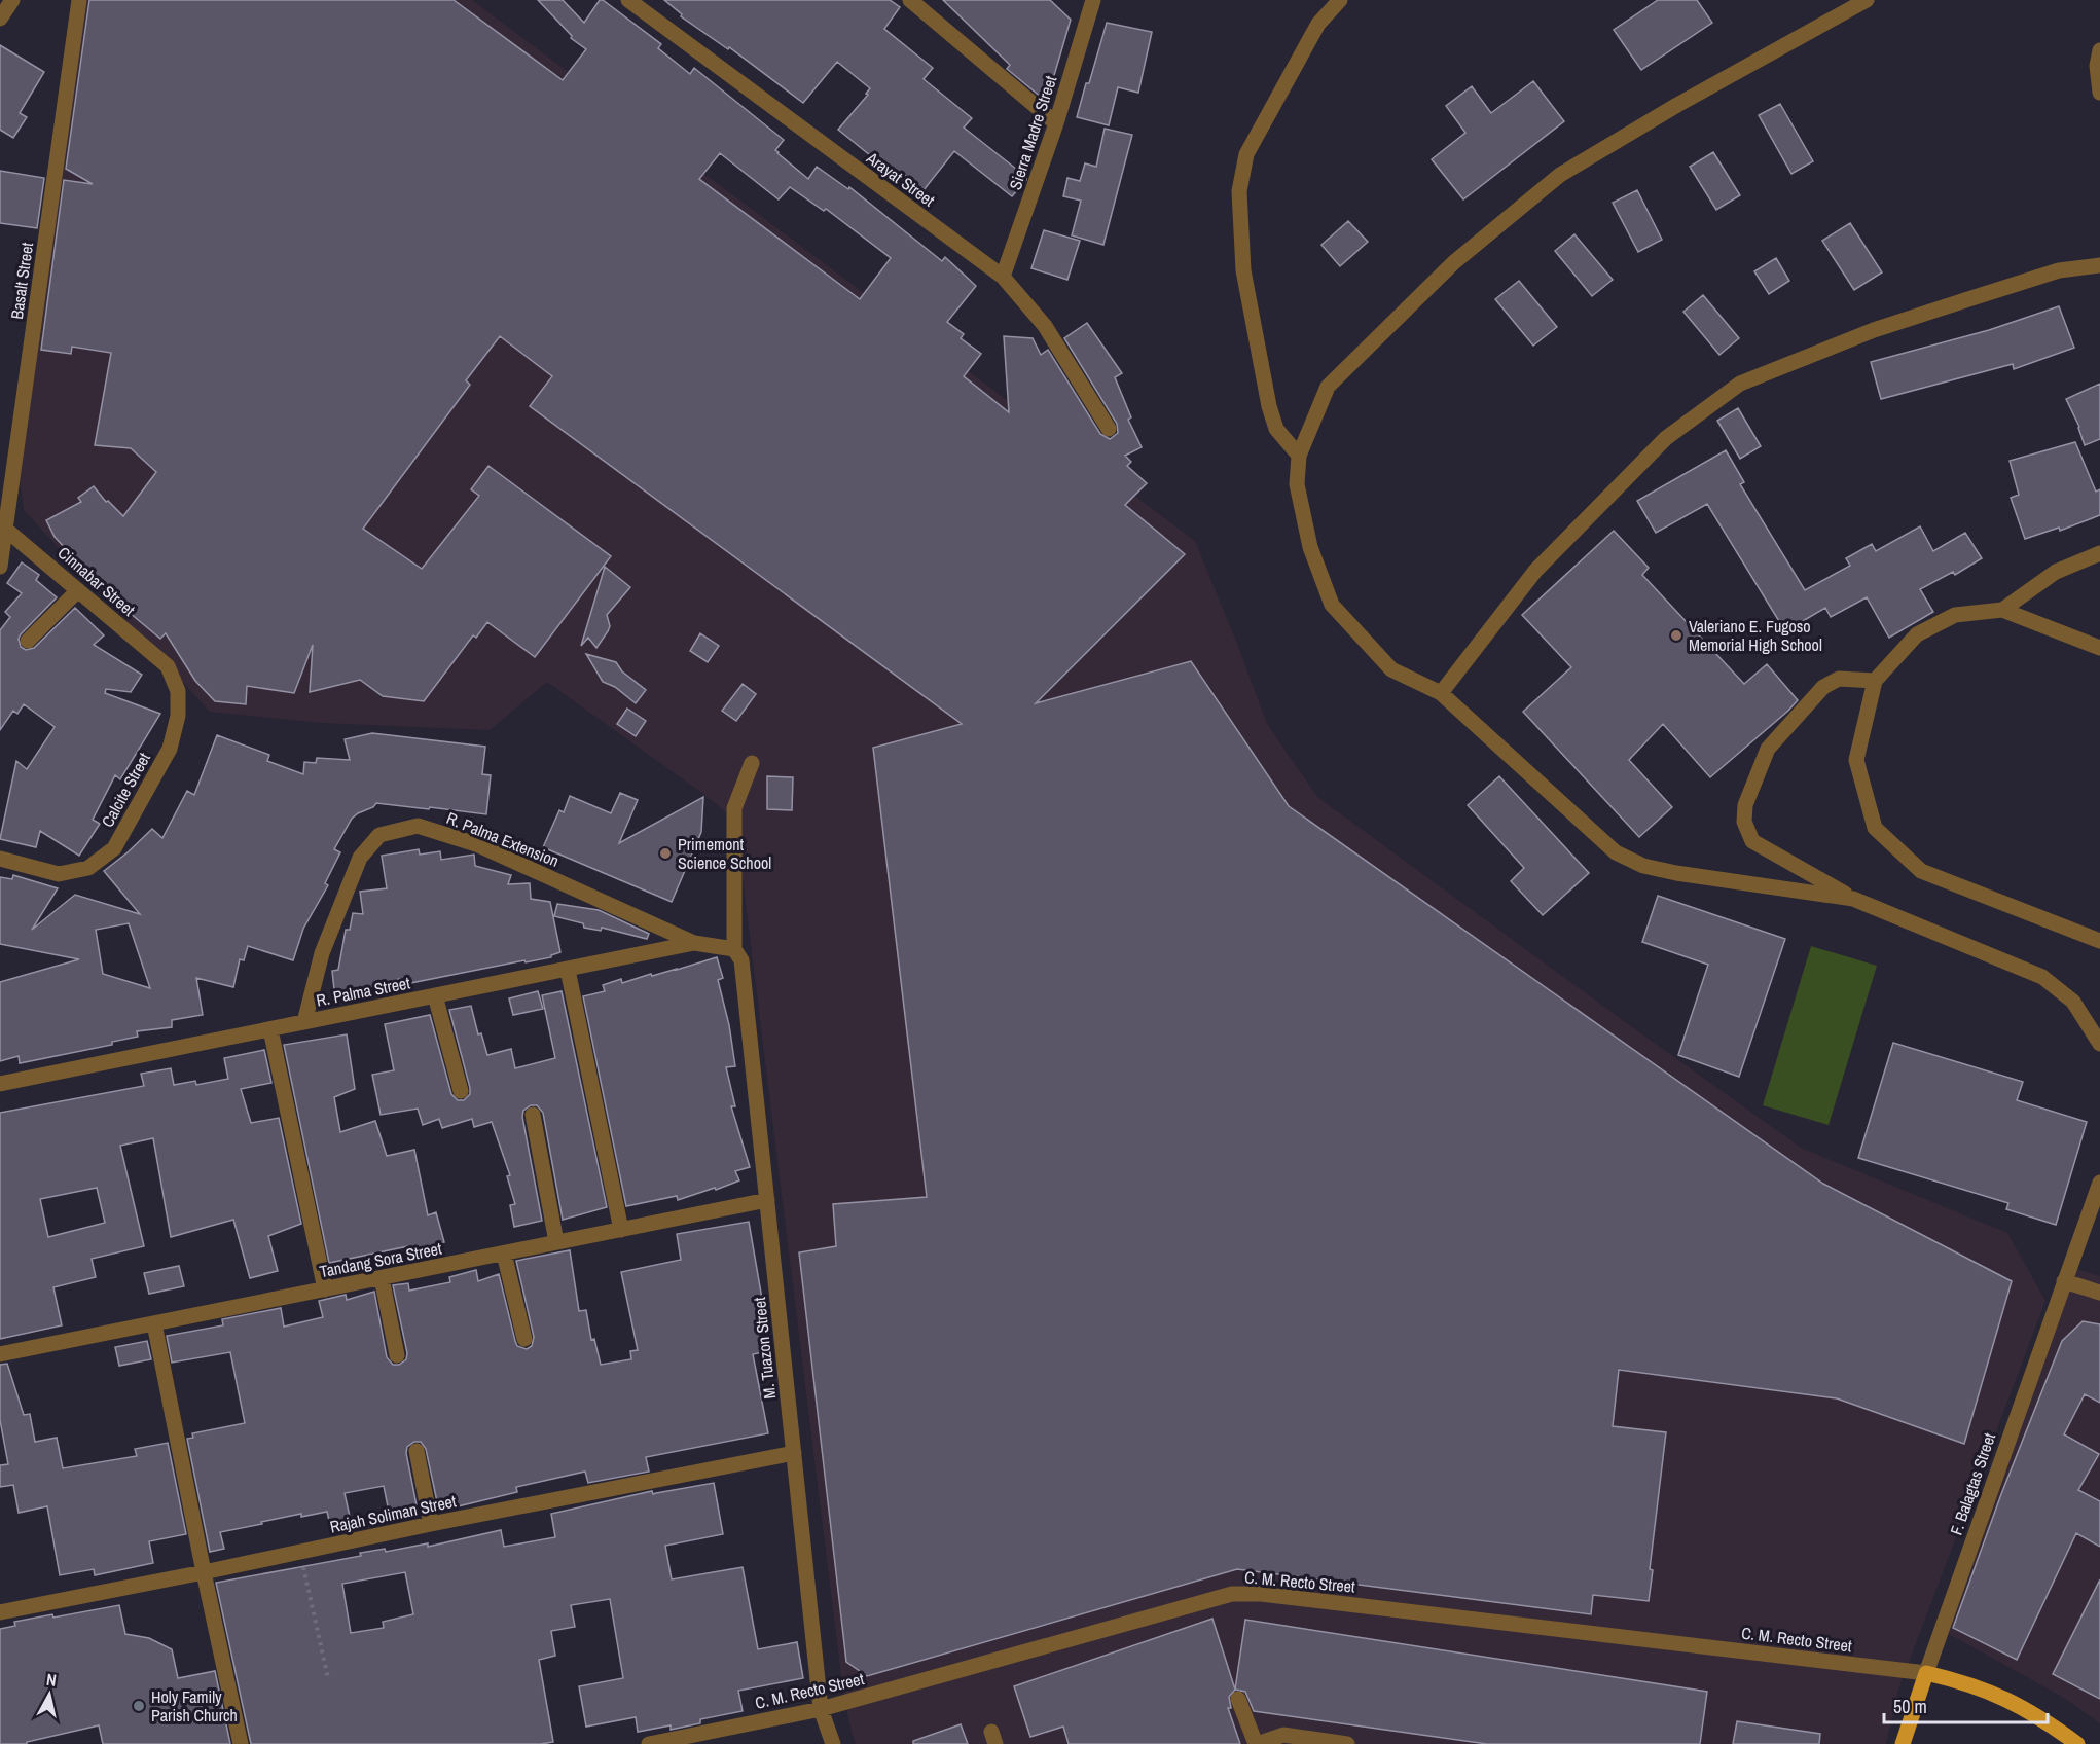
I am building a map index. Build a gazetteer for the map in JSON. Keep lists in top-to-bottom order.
{
  "streets": {
    "main road": ["F. Balagtas Street"],
    "street": [
      "Sierra Madre Street",
      "Arayat Street",
      "Basalt Street",
      "Cinnabar Street",
      "Calcite Street",
      "R. Palma Extension",
      "R. Palma Street",
      "Tandang Sora Street",
      "M. Tuazon Street",
      "Rajah Soliman Street",
      "C. M. Recto Street"
    ]
  },
  "crossings": [
    ["Sierra Madre Street", "Arayat Street"],
    ["Basalt Street", "Cinnabar Street"],
    ["Cinnabar Street", "Calcite Street"],
    ["R. Palma Extension", "R. Palma Street"],
    ["R. Palma Street", "M. Tuazon Street"],
    ["Tandang Sora Street", "M. Tuazon Street"],
    ["M. Tuazon Street", "Rajah Soliman Street"],
    ["M. Tuazon Street", "C. M. Recto Street"],
    ["F. Balagtas Street", "C. M. Recto Street"]
  ],
  "places": ["Valeriano E. Fugoso Memorial High School", "Primemont Science School", "Holy Family Parish Church"],
  "scale_bar": "50 m",
  "north": "top"
}
